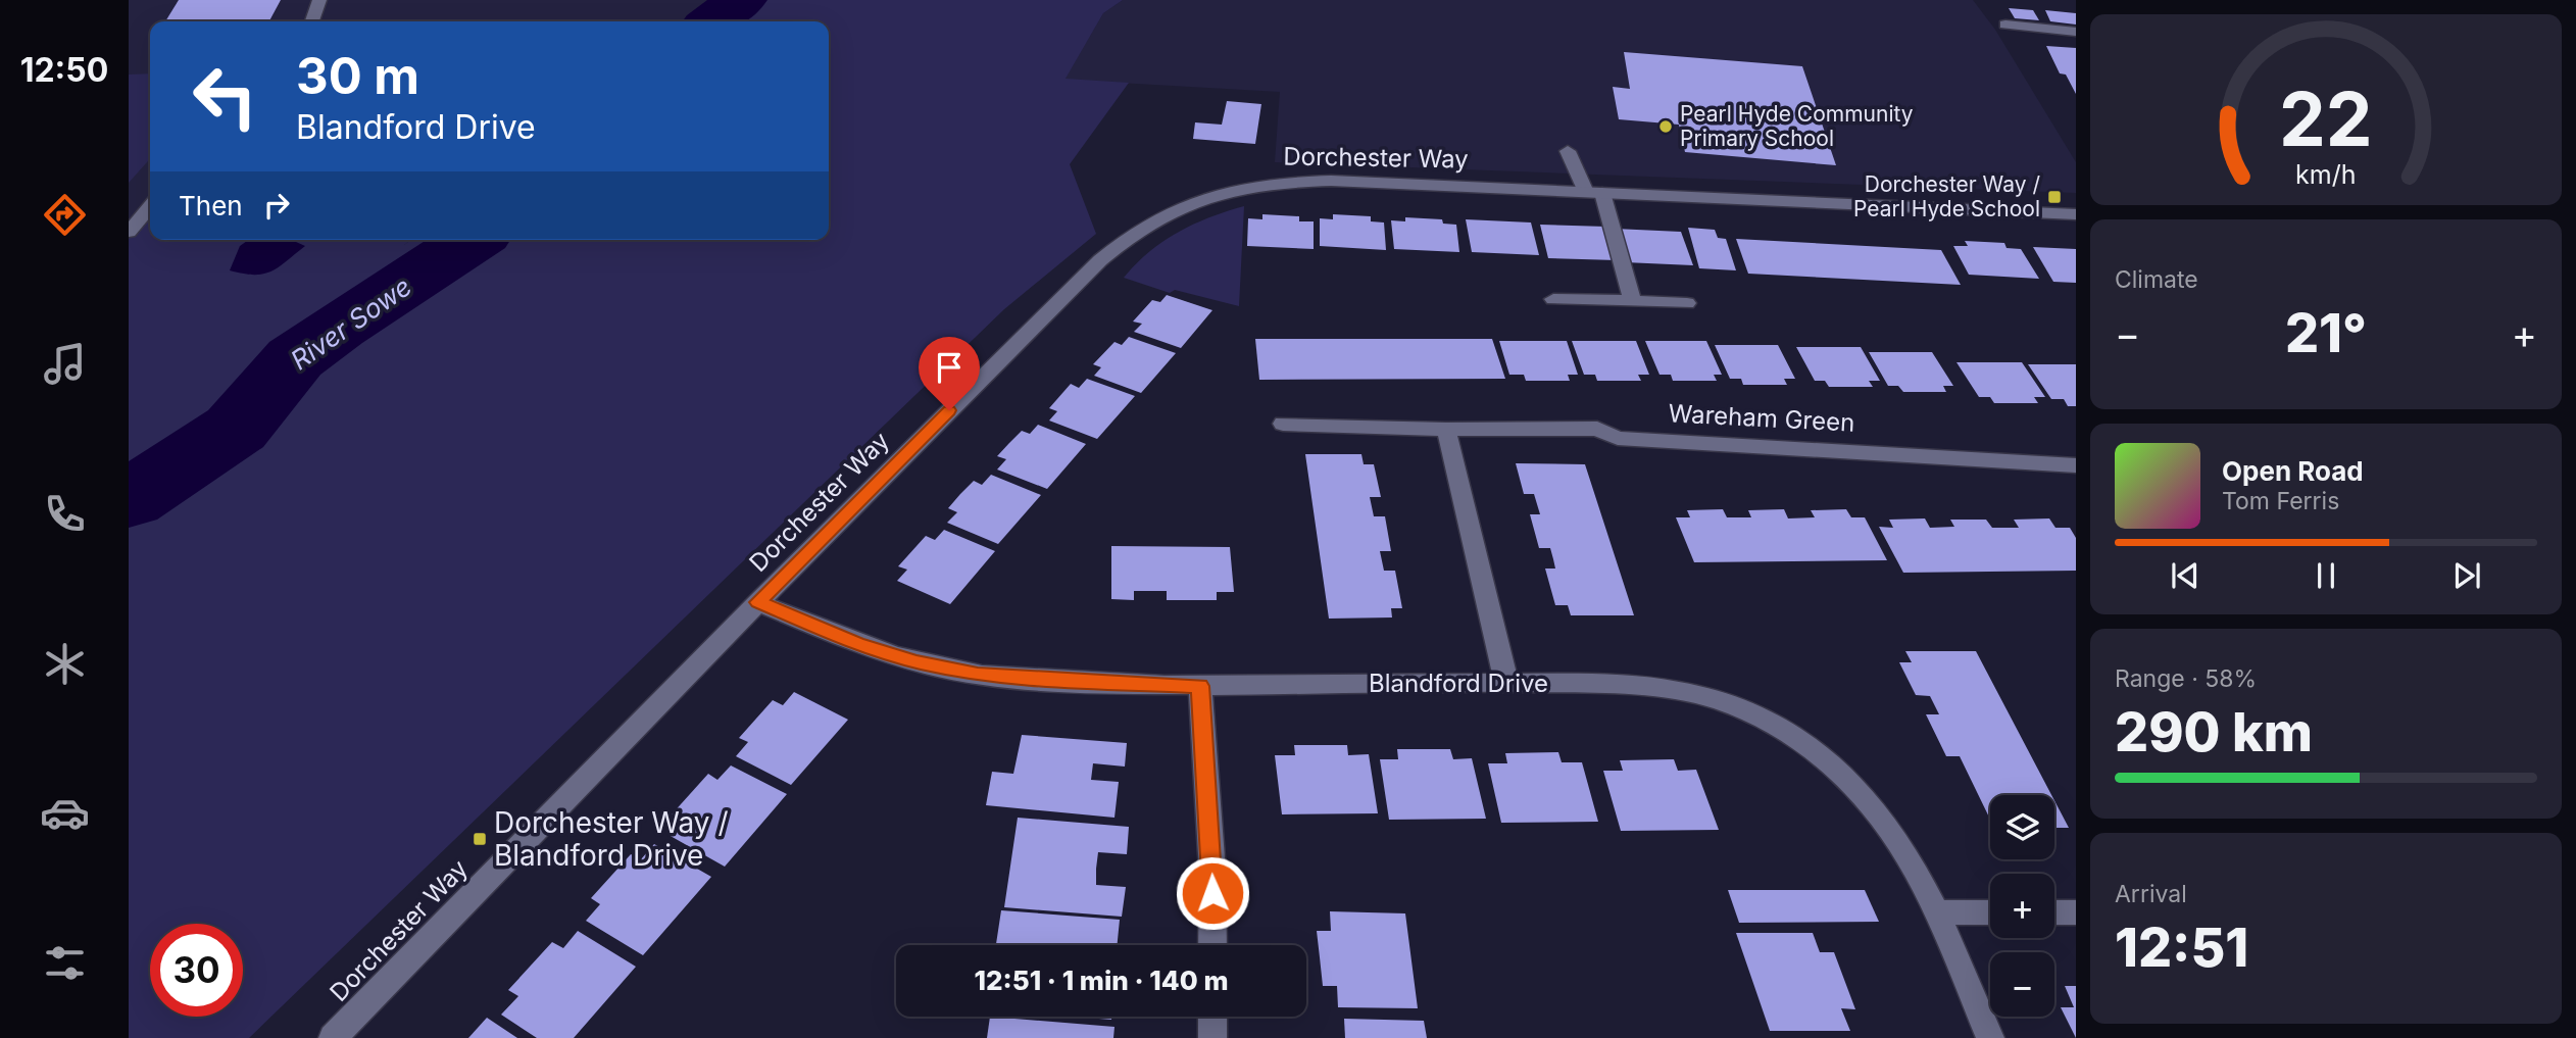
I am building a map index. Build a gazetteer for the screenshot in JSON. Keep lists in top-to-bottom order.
{
  "streets": {
    "street": ["Dorchester Way", "Wareham Green", "Blandford Drive"]
  },
  "crossings": [
    ["Dorchester Way", "Blandford Drive"]
  ],
  "water": ["River Sowe"],
  "places": {
    "other": ["Pearl Hyde Community Primary School"],
    "transit": ["Dorchester Way / Pearl Hyde School", "Dorchester Way / Blandford Drive"]
  },
  "page": {
    "tabs": "12:50",
    "turn": ["30 m", "Blandford Drive"],
    "then": "Then",
    "tile": [
      "Climate",
      ["Range · 58%", "290 km"],
      ["Arrival", "12:51"]
    ],
    "heat": ["−", "21°", "+"],
    "song": ["Open Road", "Tom Ferris"],
    "map_buttons": ["+", "−"],
    "limit": "30",
    "trip": "12:51 · 1 min · 140 m",
    "gauge": ["22", "km/h"]
  }
}
